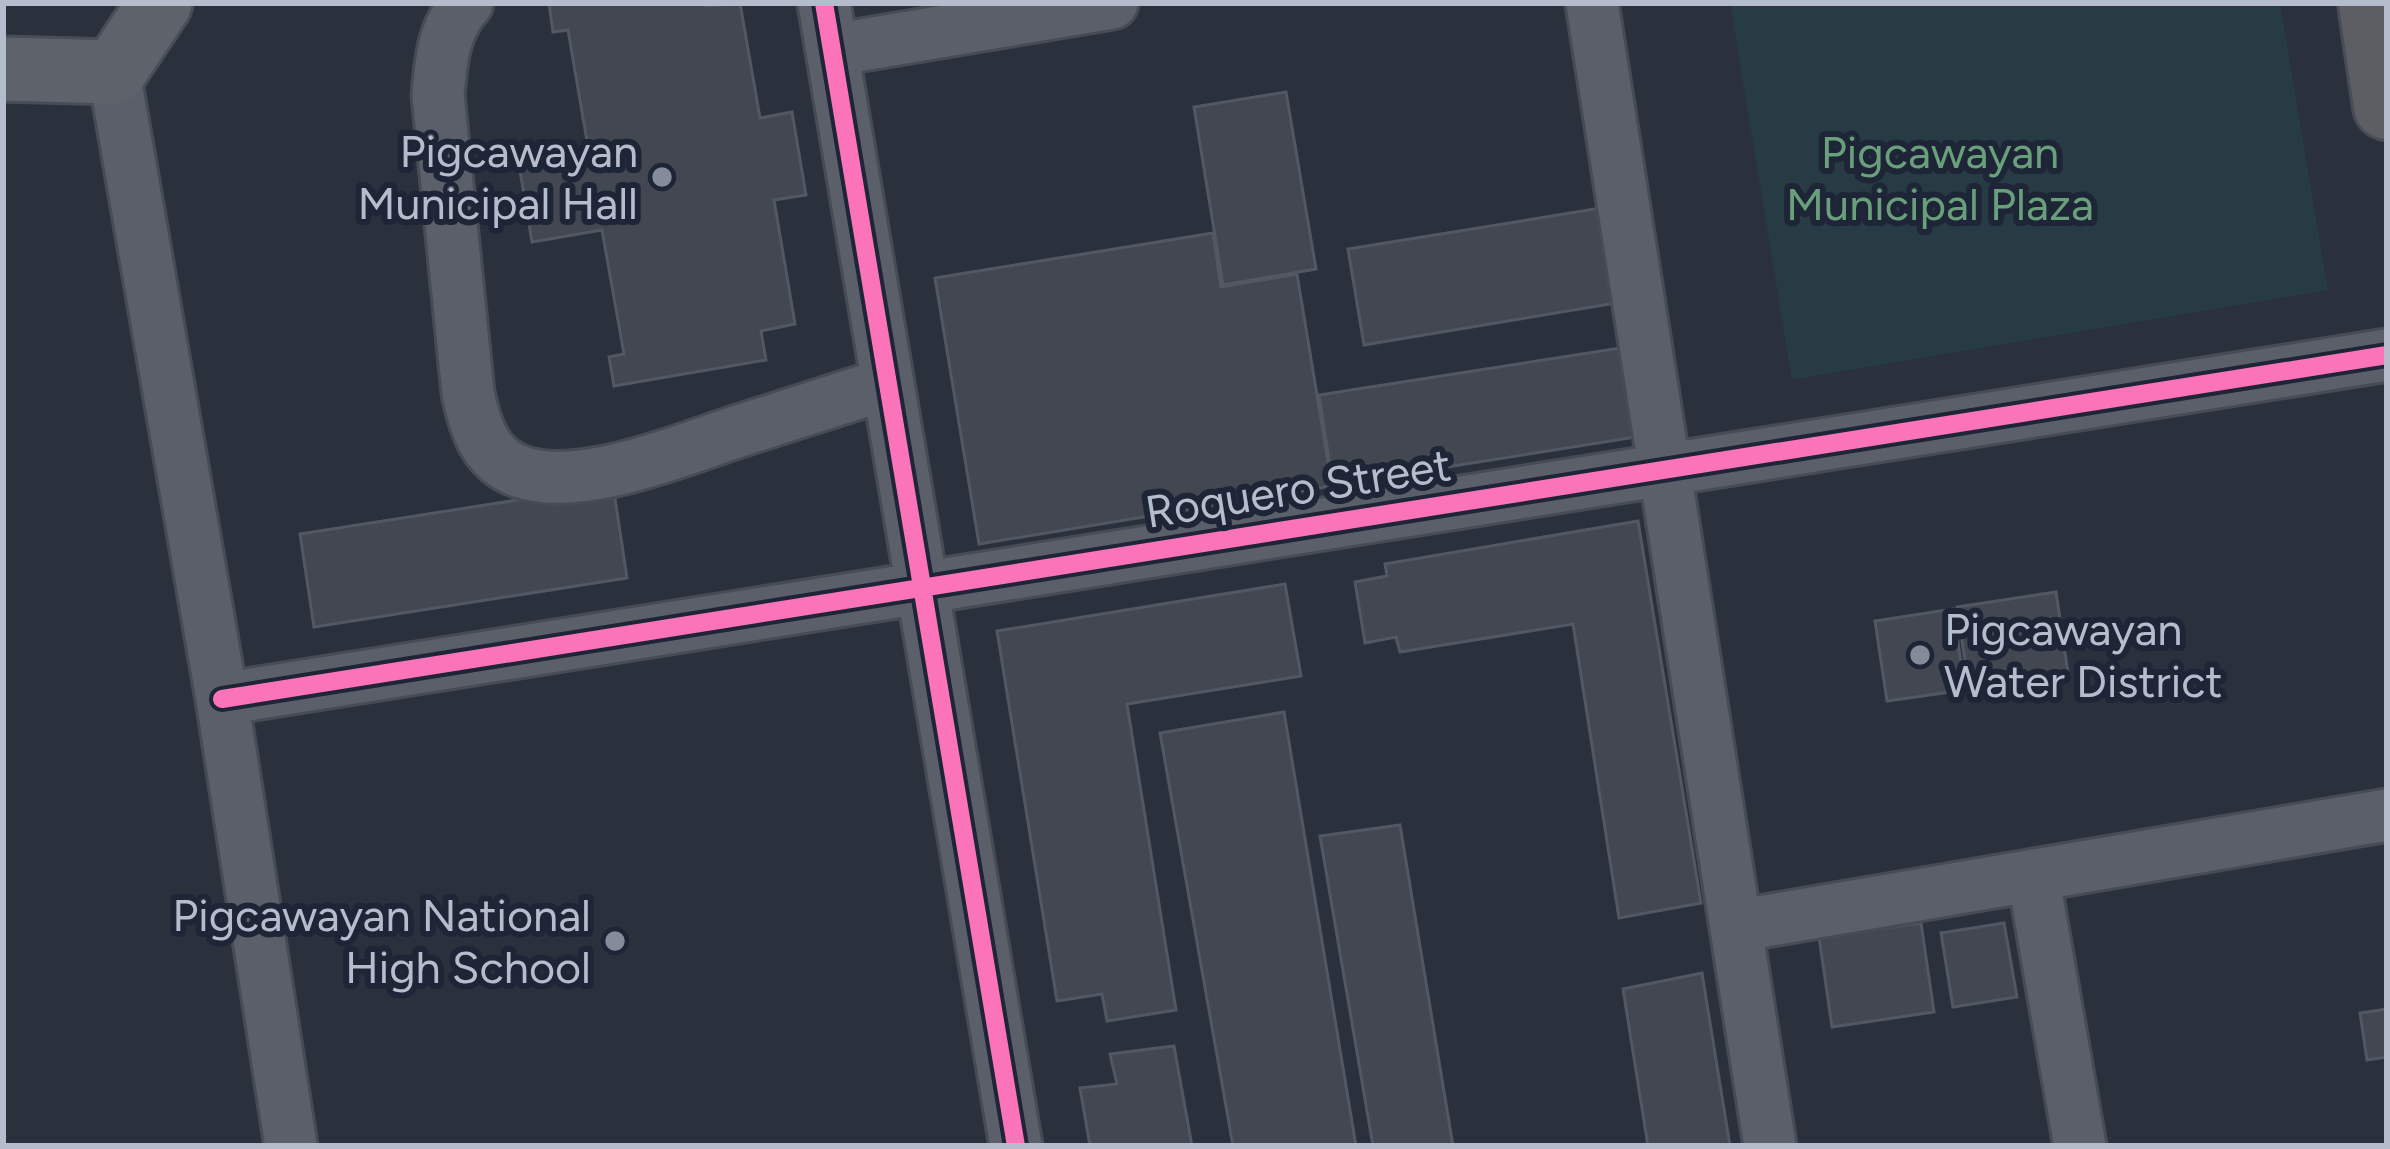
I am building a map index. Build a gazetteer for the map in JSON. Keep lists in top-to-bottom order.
{
  "streets": {
    "street": ["Roquero Street"]
  },
  "parks": ["Pigcawayan Municipal Plaza"],
  "places": ["Pigcawayan Municipal Hall", "Pigcawayan Water District", "Pigcawayan National High School"]
}
